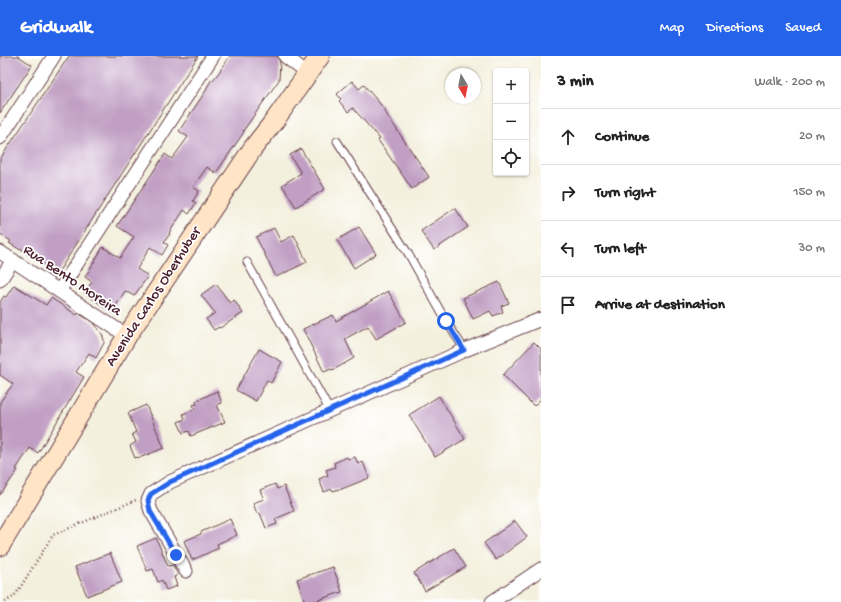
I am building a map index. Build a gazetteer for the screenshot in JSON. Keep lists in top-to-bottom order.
{
  "streets": {
    "main road": ["Avenida Carlos Oberhuber"],
    "street": ["Rua Bento Moreira"]
  },
  "crossings": [
    ["Rua Bento Moreira", "Avenida Carlos Oberhuber"]
  ],
  "north": "bottom",
  "page": {
    "header": "Gridwalk",
    "nav": ["Map", "Directions", "Saved"],
    "heading": ["3 min", "Walk · 200 m"],
    "map_buttons": ["+", "−"],
    "list": [
      ["Continue", "20 m"],
      ["Turn right", "150 m"],
      ["Turn left", "30 m"],
      "Arrive at destination"
    ]
  }
}
